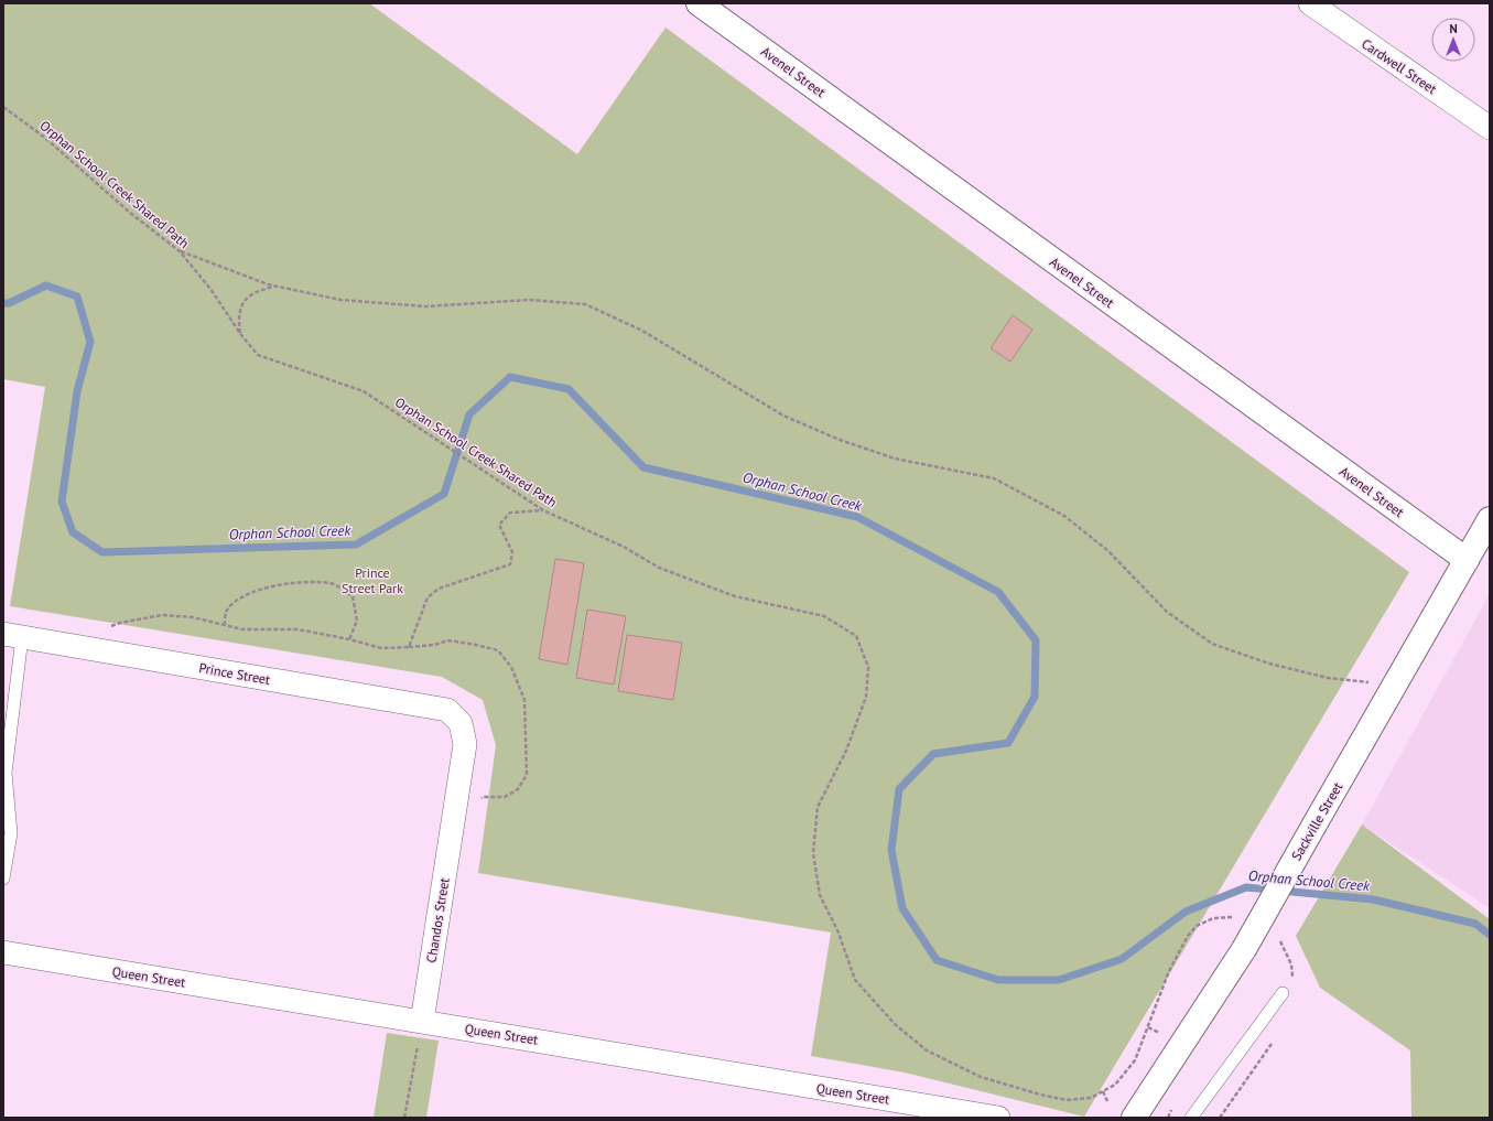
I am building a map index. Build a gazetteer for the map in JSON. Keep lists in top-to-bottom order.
{
  "streets": {
    "street": [
      "Cardwell Street",
      "Avenel Street",
      "Prince Street",
      "Sackville Street",
      "Chandos Street",
      "Queen Street"
    ],
    "path": ["Orphan School Creek Shared Path"]
  },
  "crossings": [
    ["Avenel Street", "Sackville Street"],
    ["Prince Street", "Chandos Street"],
    ["Chandos Street", "Queen Street"]
  ],
  "water": ["Orphan School Creek"],
  "parks": ["Prince Street Park"],
  "north": "top"
}
